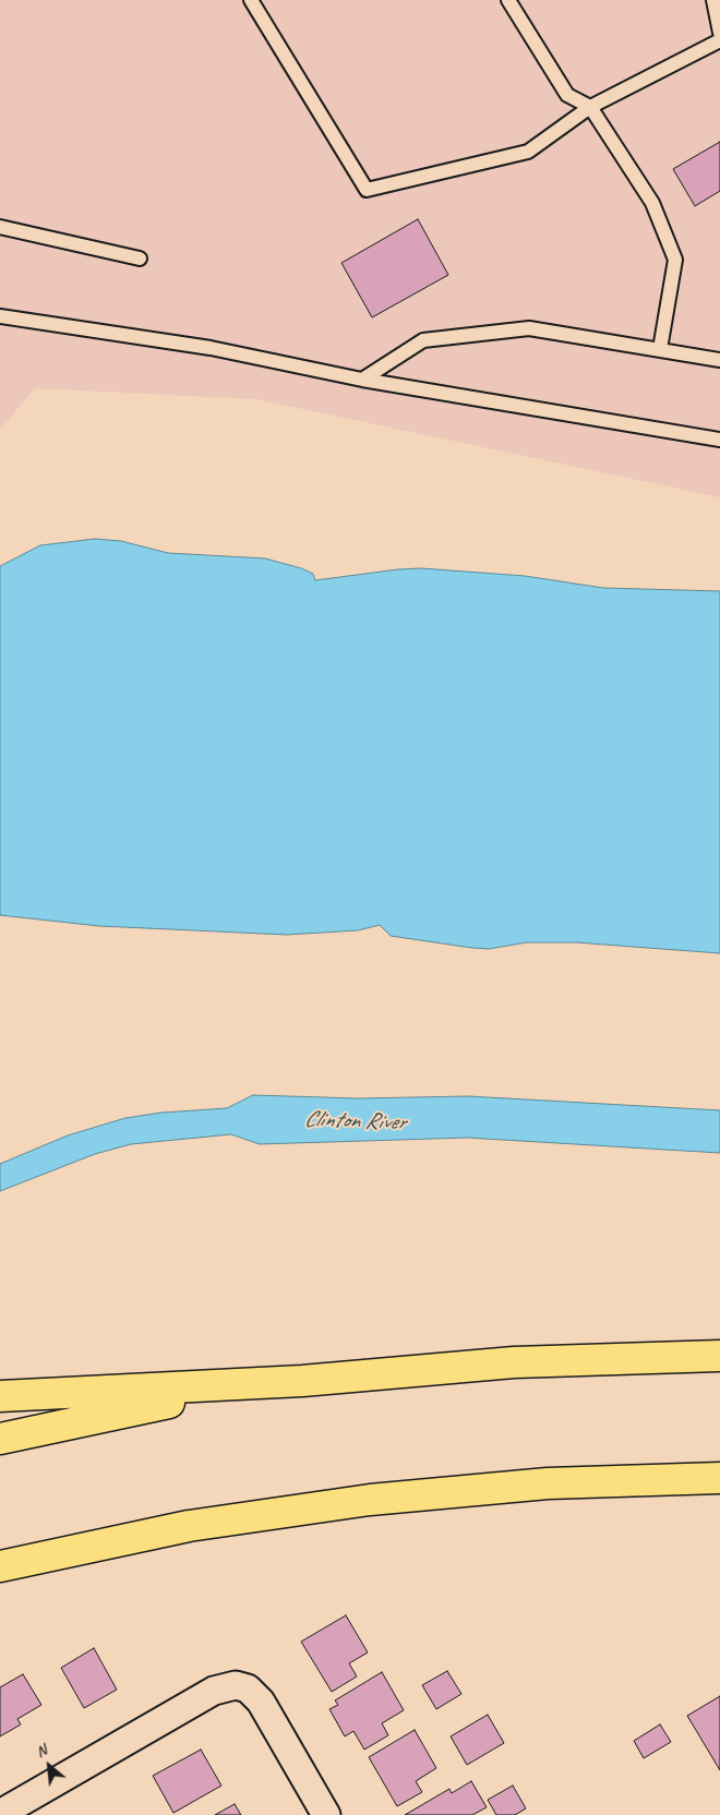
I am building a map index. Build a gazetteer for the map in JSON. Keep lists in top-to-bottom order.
{
  "water": ["Clinton River"],
  "north": "top left"
}
